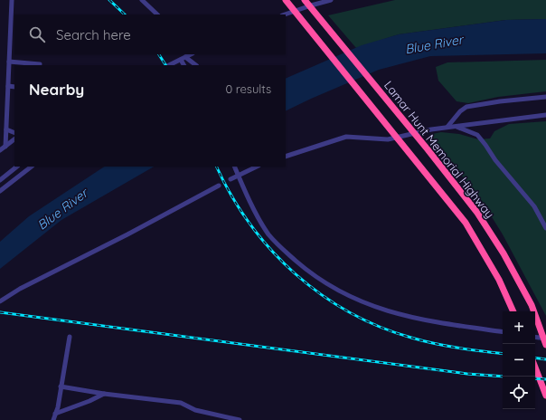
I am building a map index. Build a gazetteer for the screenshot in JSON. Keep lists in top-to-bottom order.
{
  "streets": {
    "highway": ["Lamar Hunt Memorial Highway"]
  },
  "water": ["Blue River"],
  "page": {
    "search": "Search here",
    "heading": ["Nearby", "0 results"],
    "map_buttons": ["+", "−"]
  }
}
